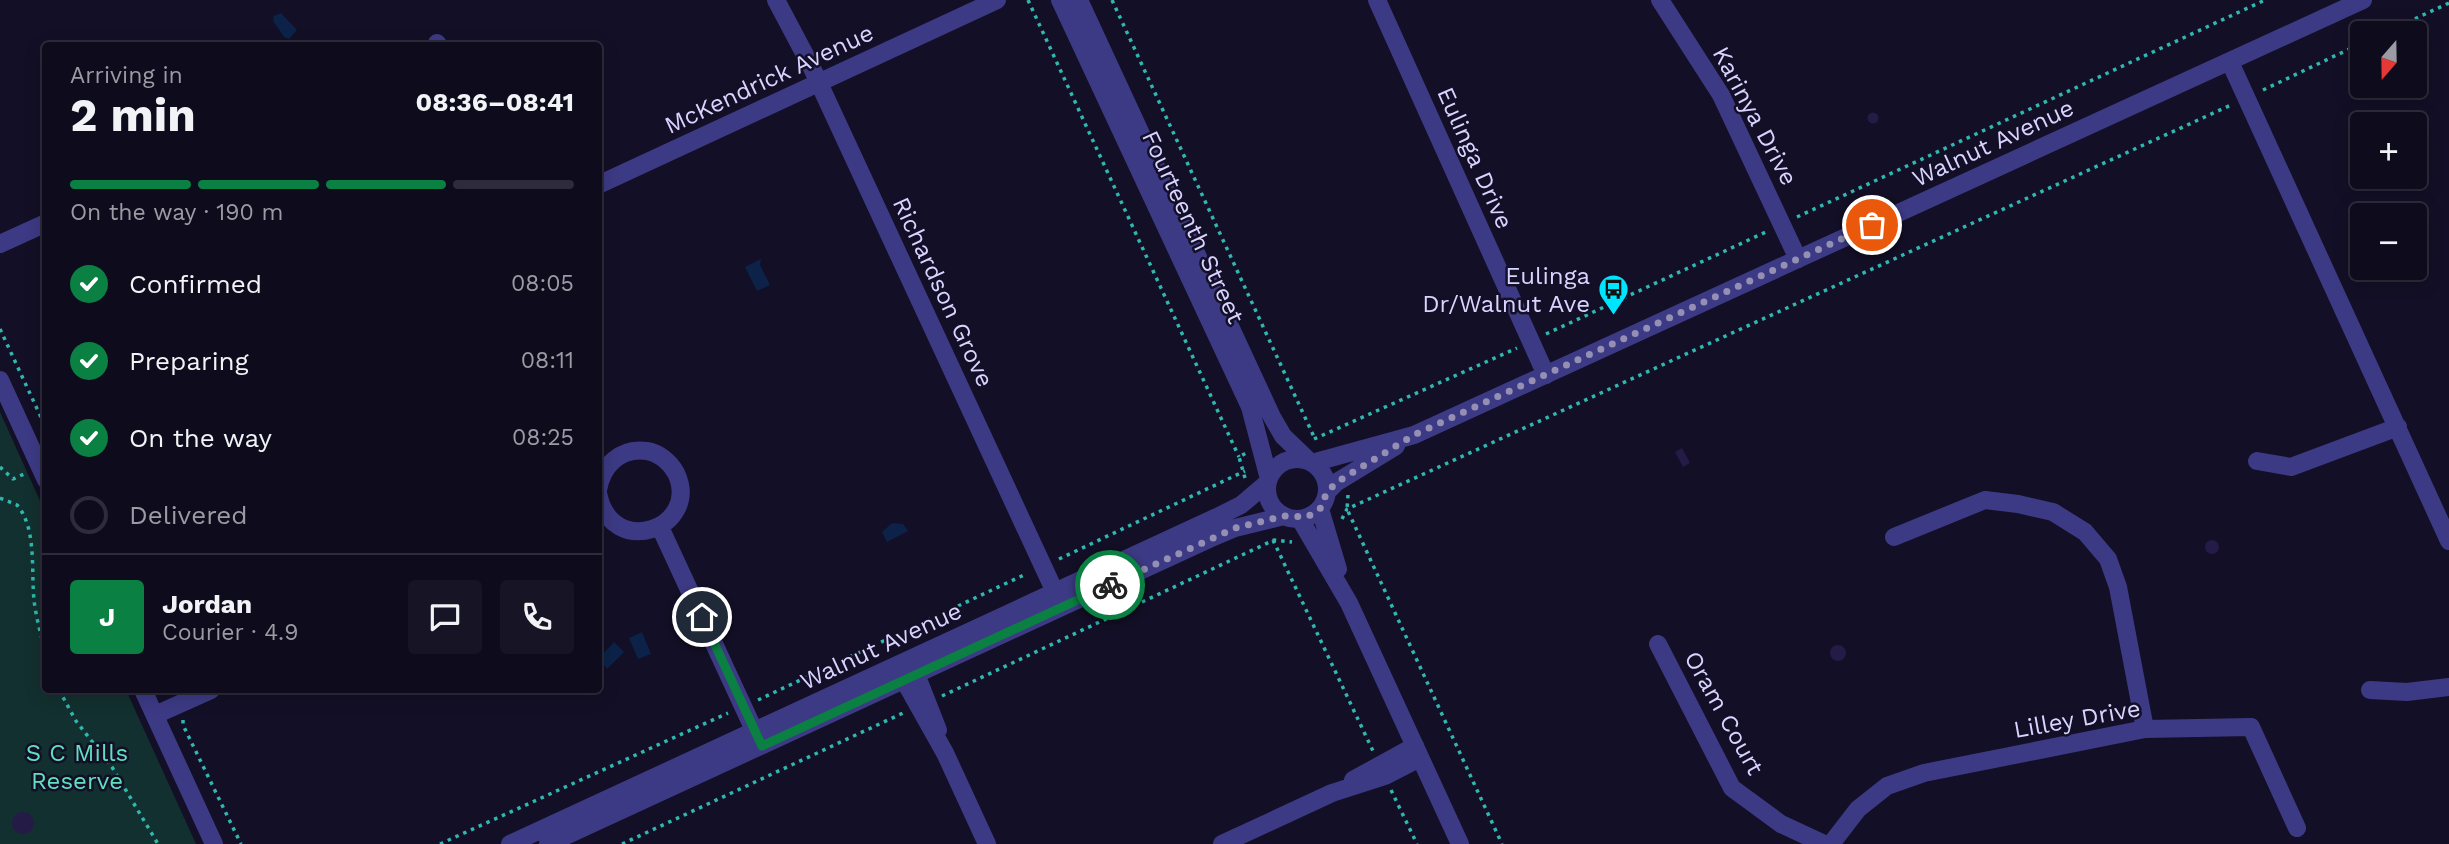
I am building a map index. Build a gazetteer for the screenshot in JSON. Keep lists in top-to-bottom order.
{
  "streets": {
    "street": [
      "McKendrick Avenue",
      "Karinya Drive",
      "Walnut Avenue",
      "Eulinga Drive",
      "Fourteenth Street",
      "Richardson Grove",
      "Oram Court",
      "Lilley Drive"
    ]
  },
  "crossings": [
    ["McKendrick Avenue", "Richardson Grove"],
    ["Karinya Drive", "Walnut Avenue"],
    ["Walnut Avenue", "Eulinga Drive"],
    ["Walnut Avenue", "Fourteenth Street"],
    ["Walnut Avenue", "Richardson Grove"]
  ],
  "parks": ["S C Mills Reserve"],
  "places": {
    "bus stop": ["Eulinga Dr/Walnut Ave"]
  },
  "north": "bottom",
  "page": {
    "map_buttons": ["+", "−"],
    "heading": ["2 min", "Arriving in", "08:36–08:41"],
    "panel": ["Jordan", "Courier · 4.9"],
    "bar": "On the way · 190 m",
    "list": [
      ["Confirmed", "08:05"],
      ["Preparing", "08:11"],
      ["On the way", "08:25"],
      "Delivered"
    ],
    "round": "J"
  }
}
